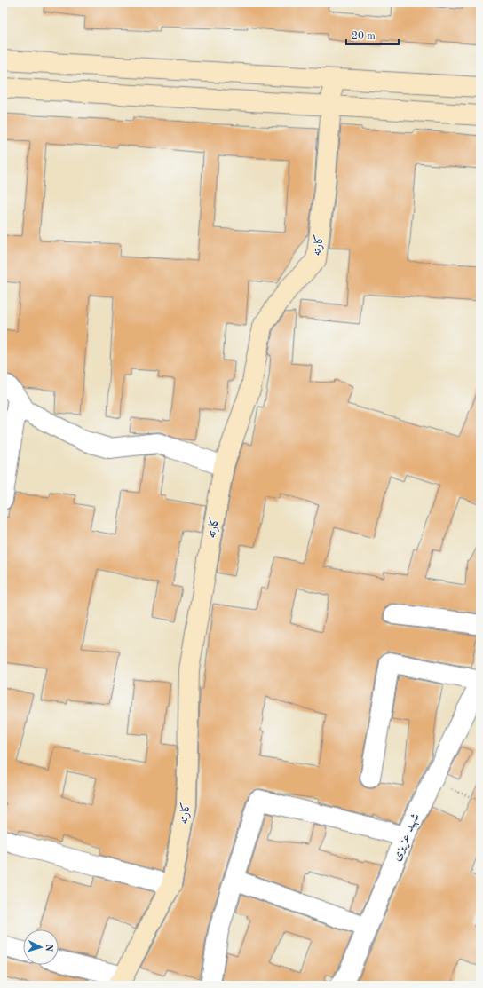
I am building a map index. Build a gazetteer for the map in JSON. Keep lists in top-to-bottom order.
{
  "streets": {
    "main road": ["کارته"],
    "street": ["شهید عزیزی"]
  },
  "scale_bar": "20 m",
  "north": "right"
}
